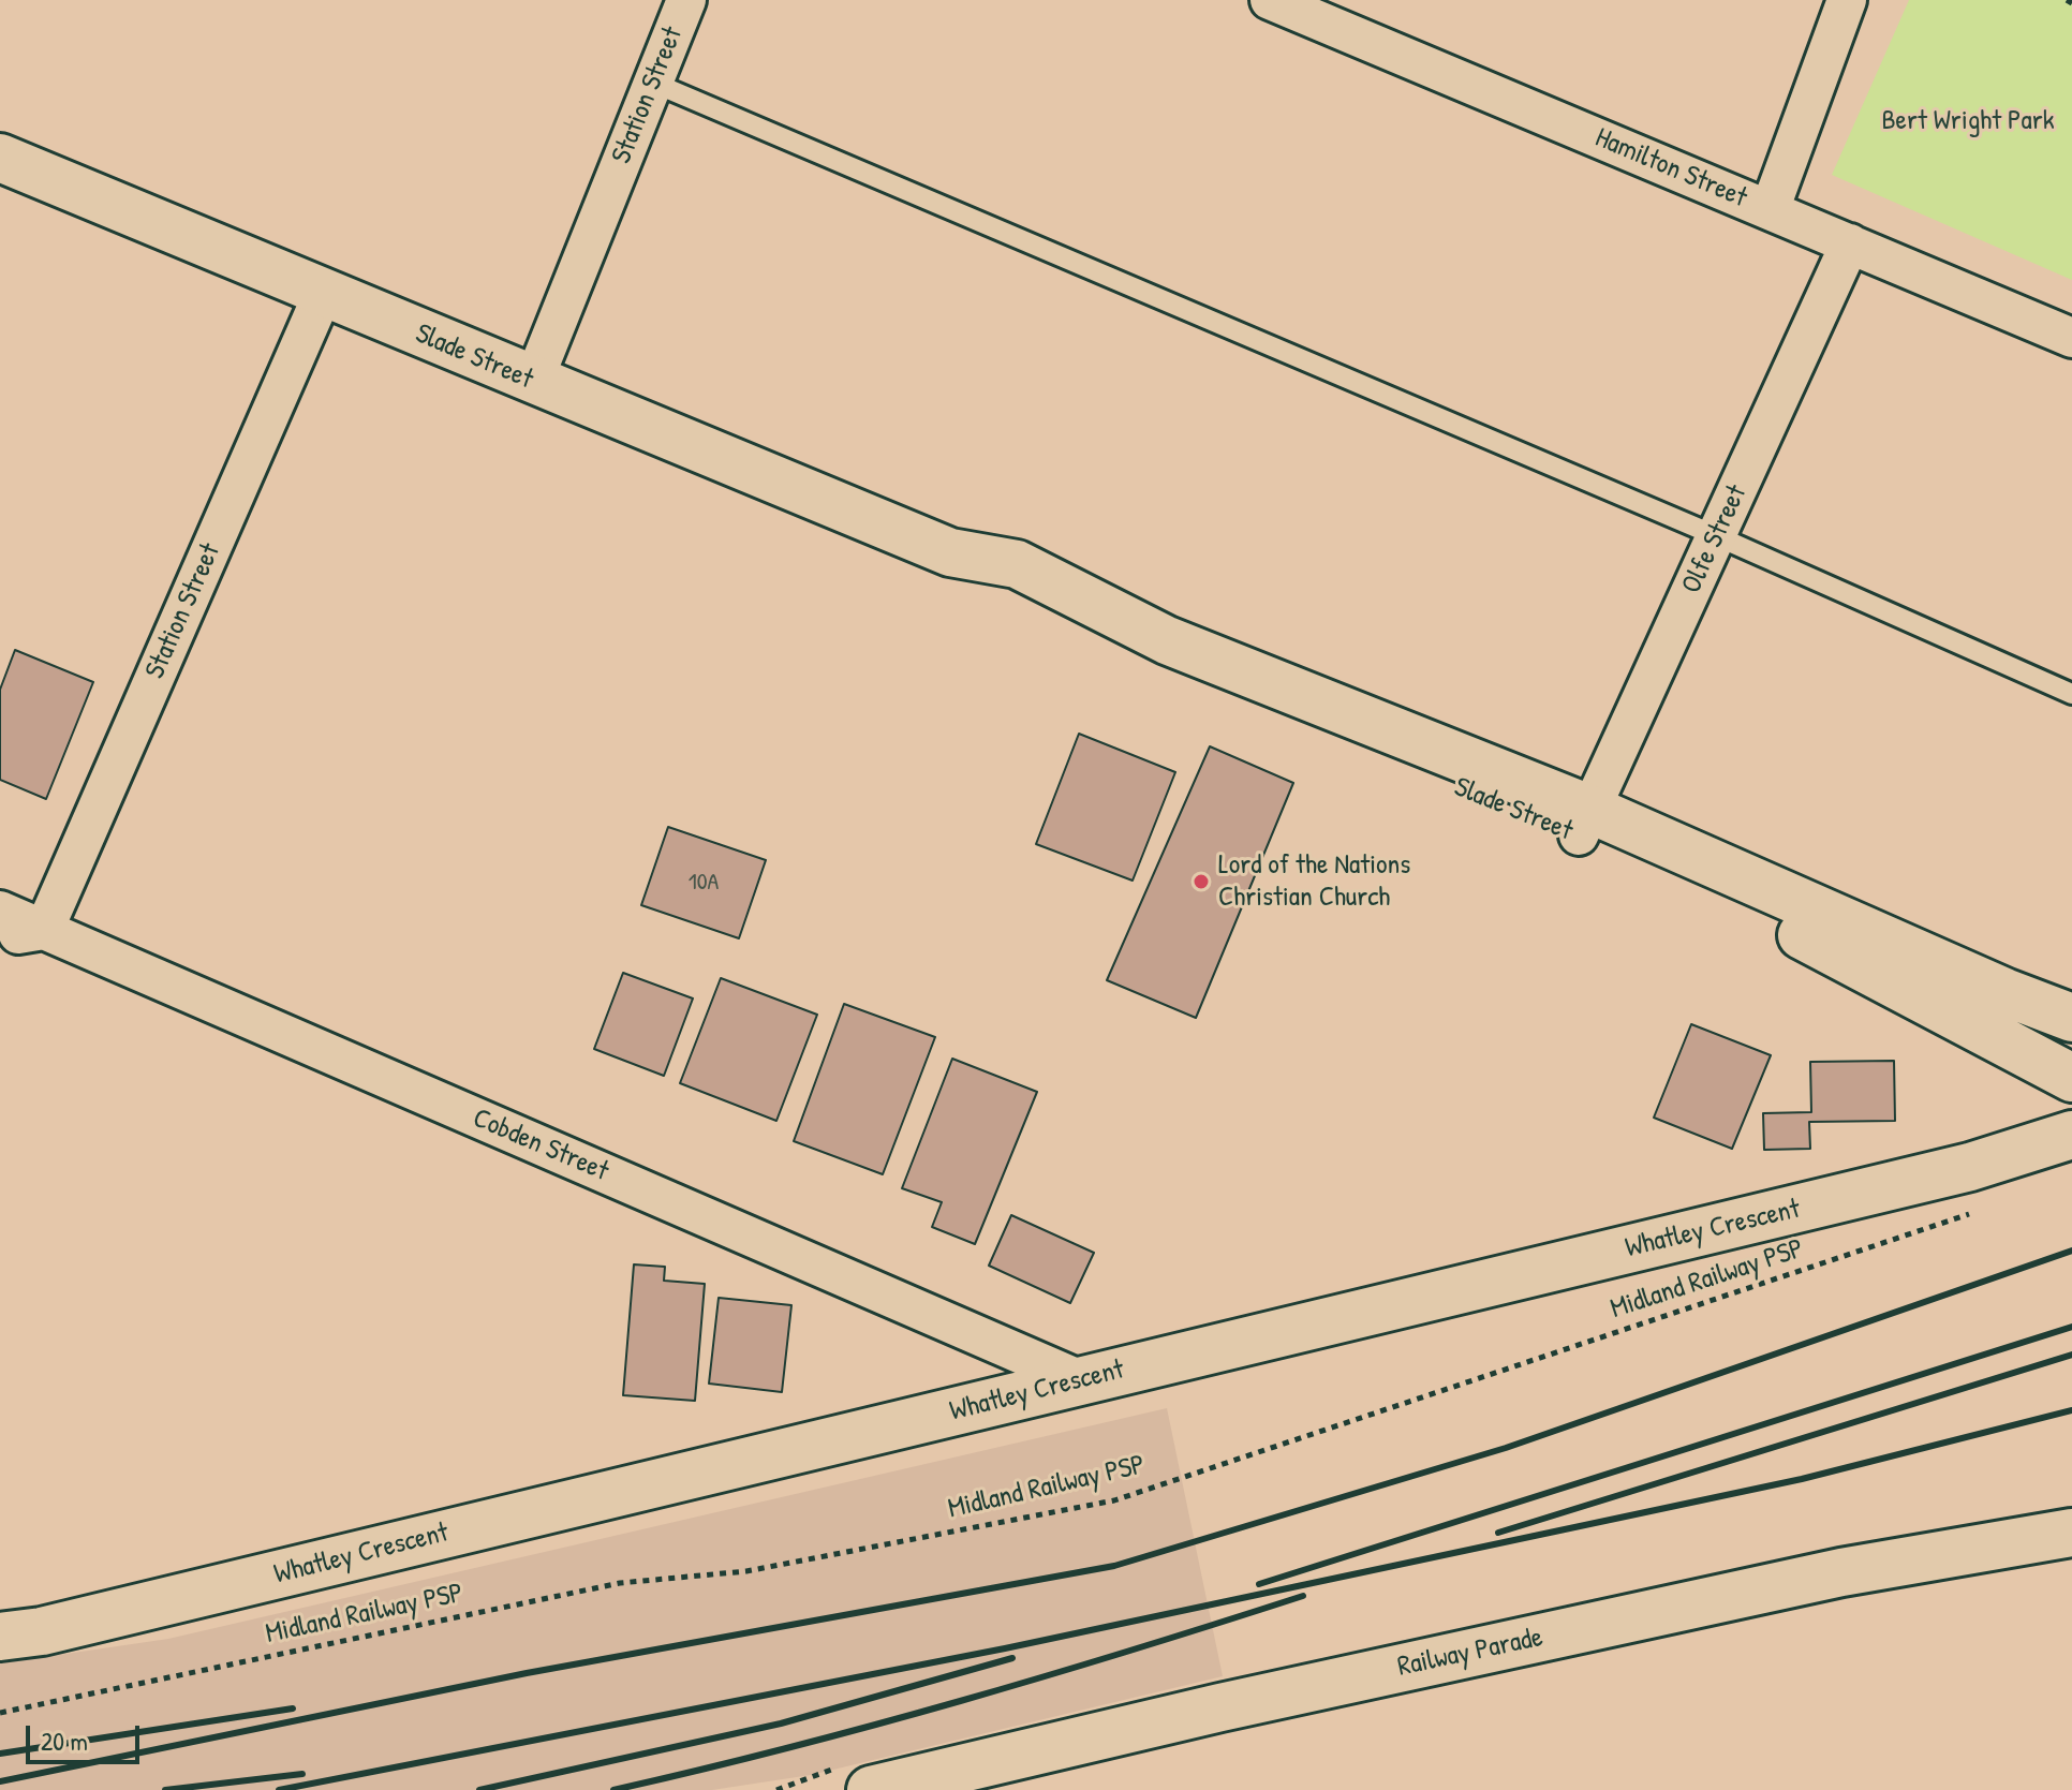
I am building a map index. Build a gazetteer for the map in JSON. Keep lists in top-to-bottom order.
{
  "streets": {
    "street": [
      "Station Street",
      "Hamilton Street",
      "Slade Street",
      "Olfe Street",
      "Cobden Street",
      "Whatley Crescent",
      "Railway Parade"
    ],
    "path": ["Midland Railway PSP"]
  },
  "crossings": [
    ["Station Street", "Slade Street"],
    ["Station Street", "Cobden Street"],
    ["Hamilton Street", "Olfe Street"],
    ["Slade Street", "Olfe Street"],
    ["Cobden Street", "Whatley Crescent"]
  ],
  "parks": ["Bert Wright Park"],
  "places": ["Lord of the Nations Christian Church"],
  "house_numbers": ["10A"],
  "scale_bar": "20 m"
}
